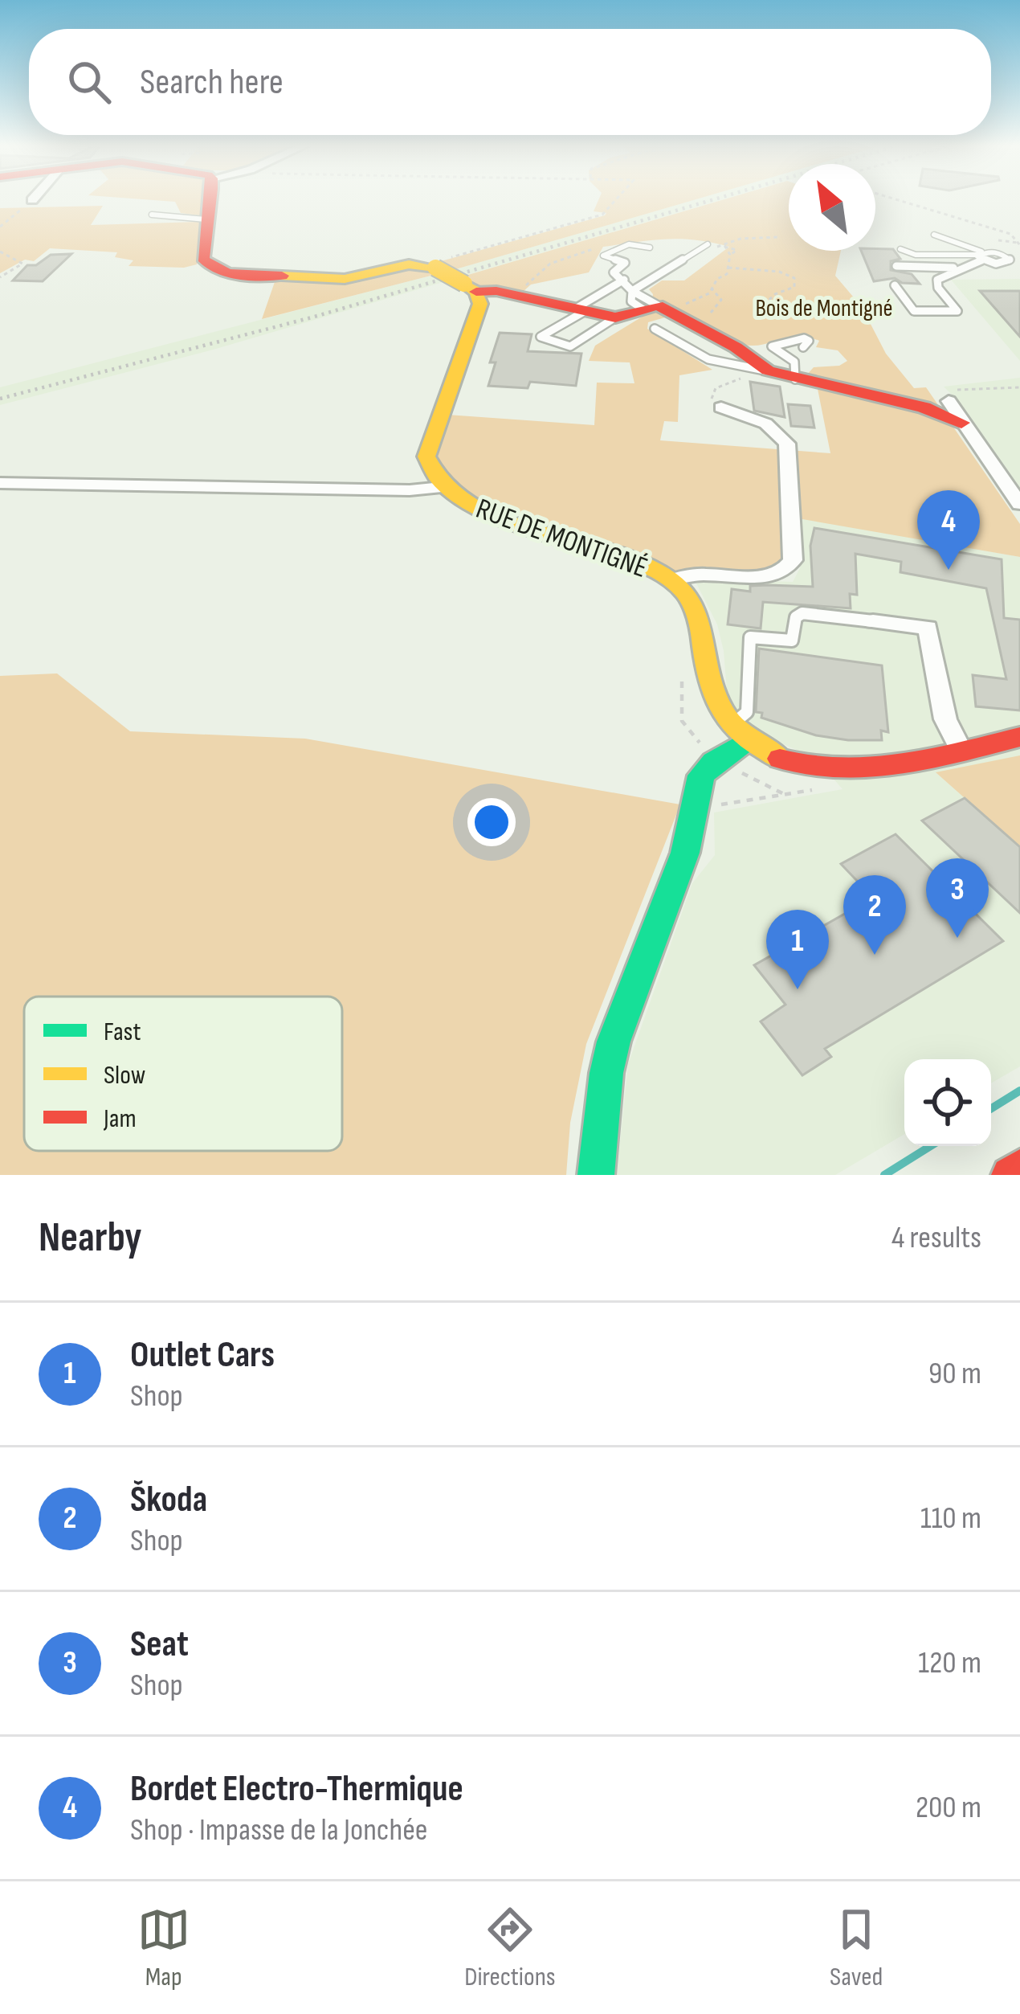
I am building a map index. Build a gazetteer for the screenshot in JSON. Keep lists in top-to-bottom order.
{
  "streets": {
    "street": ["RUE DE MONTIGNÉ"]
  },
  "parks": ["Bois de Montigné"],
  "legend": ["Fast", "Slow", "Jam"],
  "north": "top left",
  "page": {
    "search": "Search here",
    "pins": [
      "4",
      "3",
      "2",
      "1"
    ],
    "heading": ["Nearby", "4 results"],
    "list": [
      {
        "mark": "1",
        "name": "Outlet Cars",
        "note": "Shop",
        "value": "90 m"
      },
      {
        "mark": "2",
        "name": "Škoda",
        "note": "Shop",
        "value": "110 m"
      },
      {
        "mark": "3",
        "name": "Seat",
        "note": "Shop",
        "value": "120 m"
      },
      {
        "mark": "4",
        "name": "Bordet Electro-Thermique",
        "note": "Shop · Impasse de la Jonchée",
        "value": "200 m"
      }
    ],
    "nav": ["Map", "Directions", "Saved"]
  }
}
